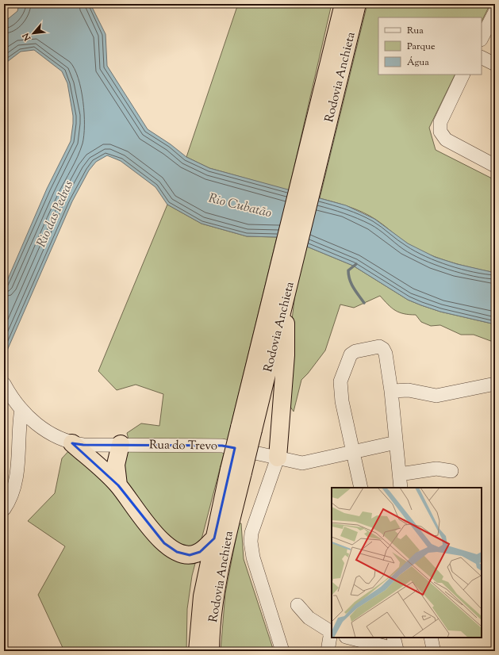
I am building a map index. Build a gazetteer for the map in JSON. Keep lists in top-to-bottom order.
{
  "streets": {
    "highway": ["Rodovia Anchieta"],
    "street": ["Rua do Trevo"]
  },
  "water": ["Rio Cubatão", "Rio das Pedras"],
  "legend": ["Rua", "Parque", "Água"],
  "north": "bottom left"
}
